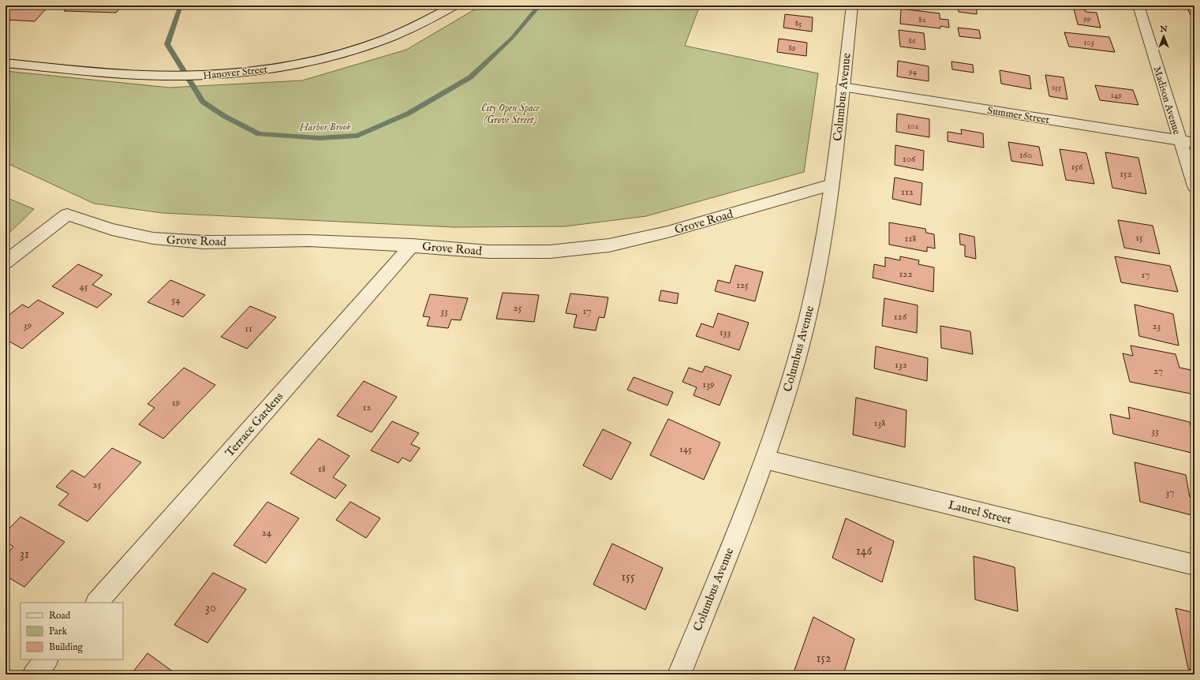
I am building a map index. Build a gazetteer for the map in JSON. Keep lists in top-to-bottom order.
{
  "streets": {
    "street": [
      "Hanover Street",
      "Columbus Avenue",
      "Madison Avenue",
      "Summer Street",
      "Grove Road",
      "Terrace Gardens",
      "Laurel Street"
    ]
  },
  "crossings": [
    ["Columbus Avenue", "Summer Street"],
    ["Columbus Avenue", "Grove Road"],
    ["Columbus Avenue", "Laurel Street"],
    ["Madison Avenue", "Summer Street"],
    ["Grove Road", "Terrace Gardens"]
  ],
  "water": ["Harbor Brook"],
  "parks": ["City Open Space (Grove Street)"],
  "house_numbers": [
    "99",
    "82",
    "85",
    "86",
    "103",
    "89",
    "94",
    "155",
    "149",
    "102",
    "160",
    "106",
    "156",
    "152",
    "112",
    "15",
    "118",
    "122",
    "17",
    "125",
    "45",
    "54",
    "25",
    "33",
    "17",
    "126",
    "39",
    "23",
    "11",
    "133",
    "132",
    "27",
    "139",
    "19",
    "12",
    "138",
    "33",
    "145",
    "18",
    "25",
    "37",
    "24",
    "146",
    "31",
    "155",
    "30",
    "152"
  ],
  "legend": ["Road", "Park", "Building"],
  "north": "top"
}
